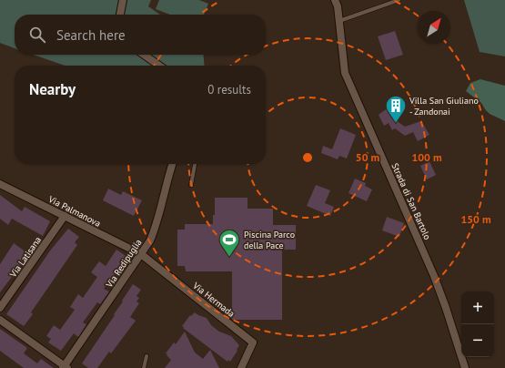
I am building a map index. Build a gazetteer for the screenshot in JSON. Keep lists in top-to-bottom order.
{
  "streets": {
    "street": [
      "Strada di San Bartolo",
      "Via Palmanova",
      "Via Latisana",
      "Via Redipuglia",
      "Via Hermada"
    ]
  },
  "crossings": [
    ["Via Palmanova", "Via Latisana"],
    ["Via Palmanova", "Via Redipuglia"],
    ["Via Palmanova", "Via Hermada"],
    ["Via Redipuglia", "Via Hermada"]
  ],
  "places": {
    "building": ["Villa San Giuliano - Zandonai"],
    "sports": ["Piscina Parco della Pace"]
  },
  "north": "top right",
  "page": {
    "search": "Search here",
    "heading": ["Nearby", "0 results"],
    "map_buttons": ["+", "−"]
  },
  "rings": ["50 m", "100 m", "150 m"]
}
